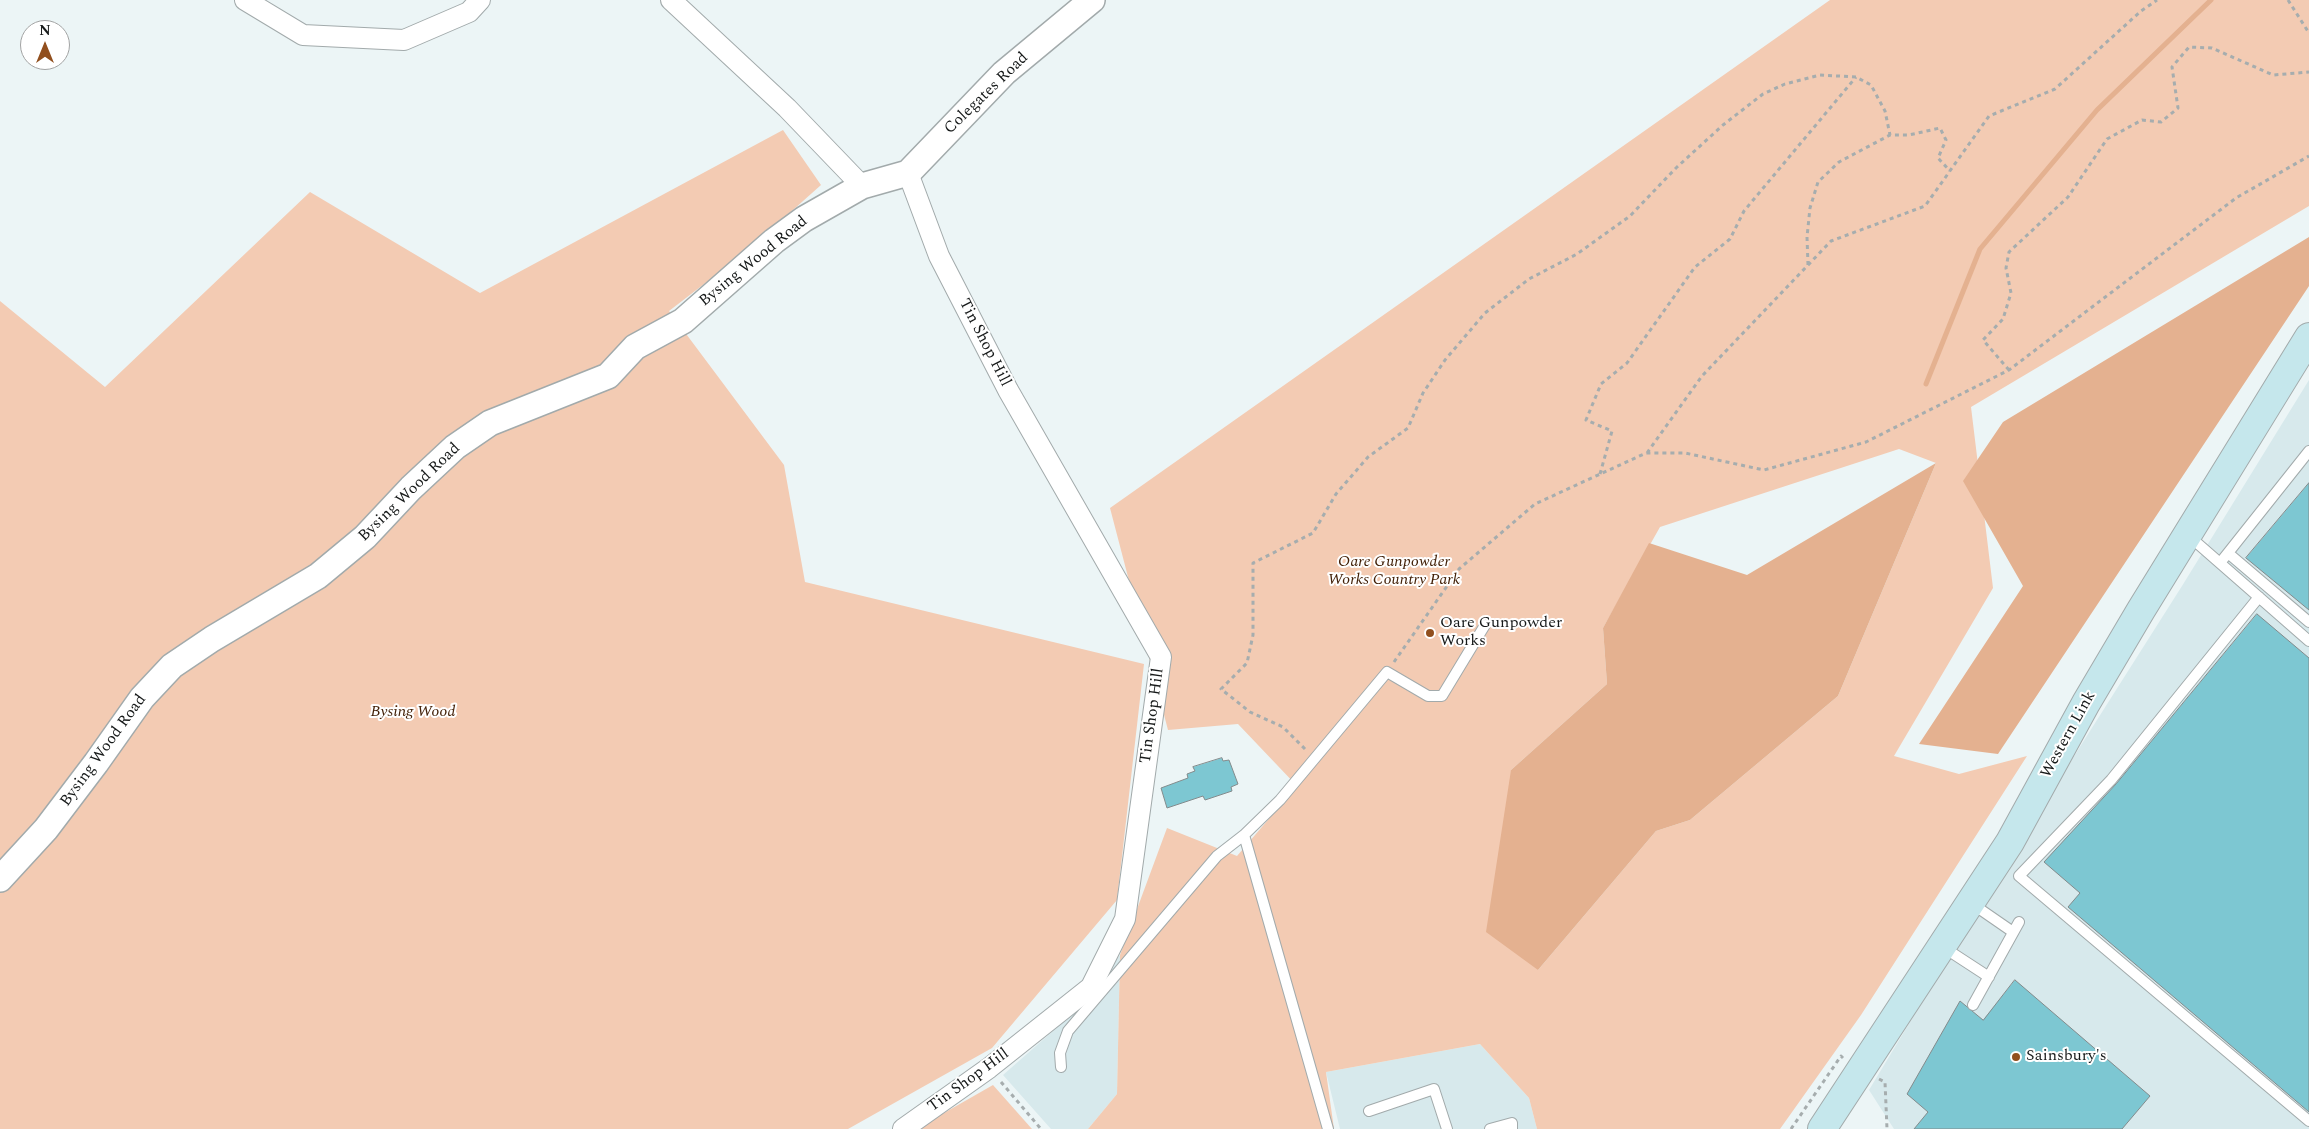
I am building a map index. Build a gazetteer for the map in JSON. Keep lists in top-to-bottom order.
{
  "streets": {
    "main road": ["Western Link"],
    "street": ["Colegates Road", "Bysing Wood Road", "Tin Shop Hill"]
  },
  "crossings": [
    ["Colegates Road", "Bysing Wood Road"],
    ["Colegates Road", "Tin Shop Hill"],
    ["Bysing Wood Road", "Tin Shop Hill"]
  ],
  "parks": ["Oare Gunpowder Works Country Park", "Bysing Wood"],
  "places": ["Oare Gunpowder Works", "Sainsbury's"],
  "north": "top"
}
